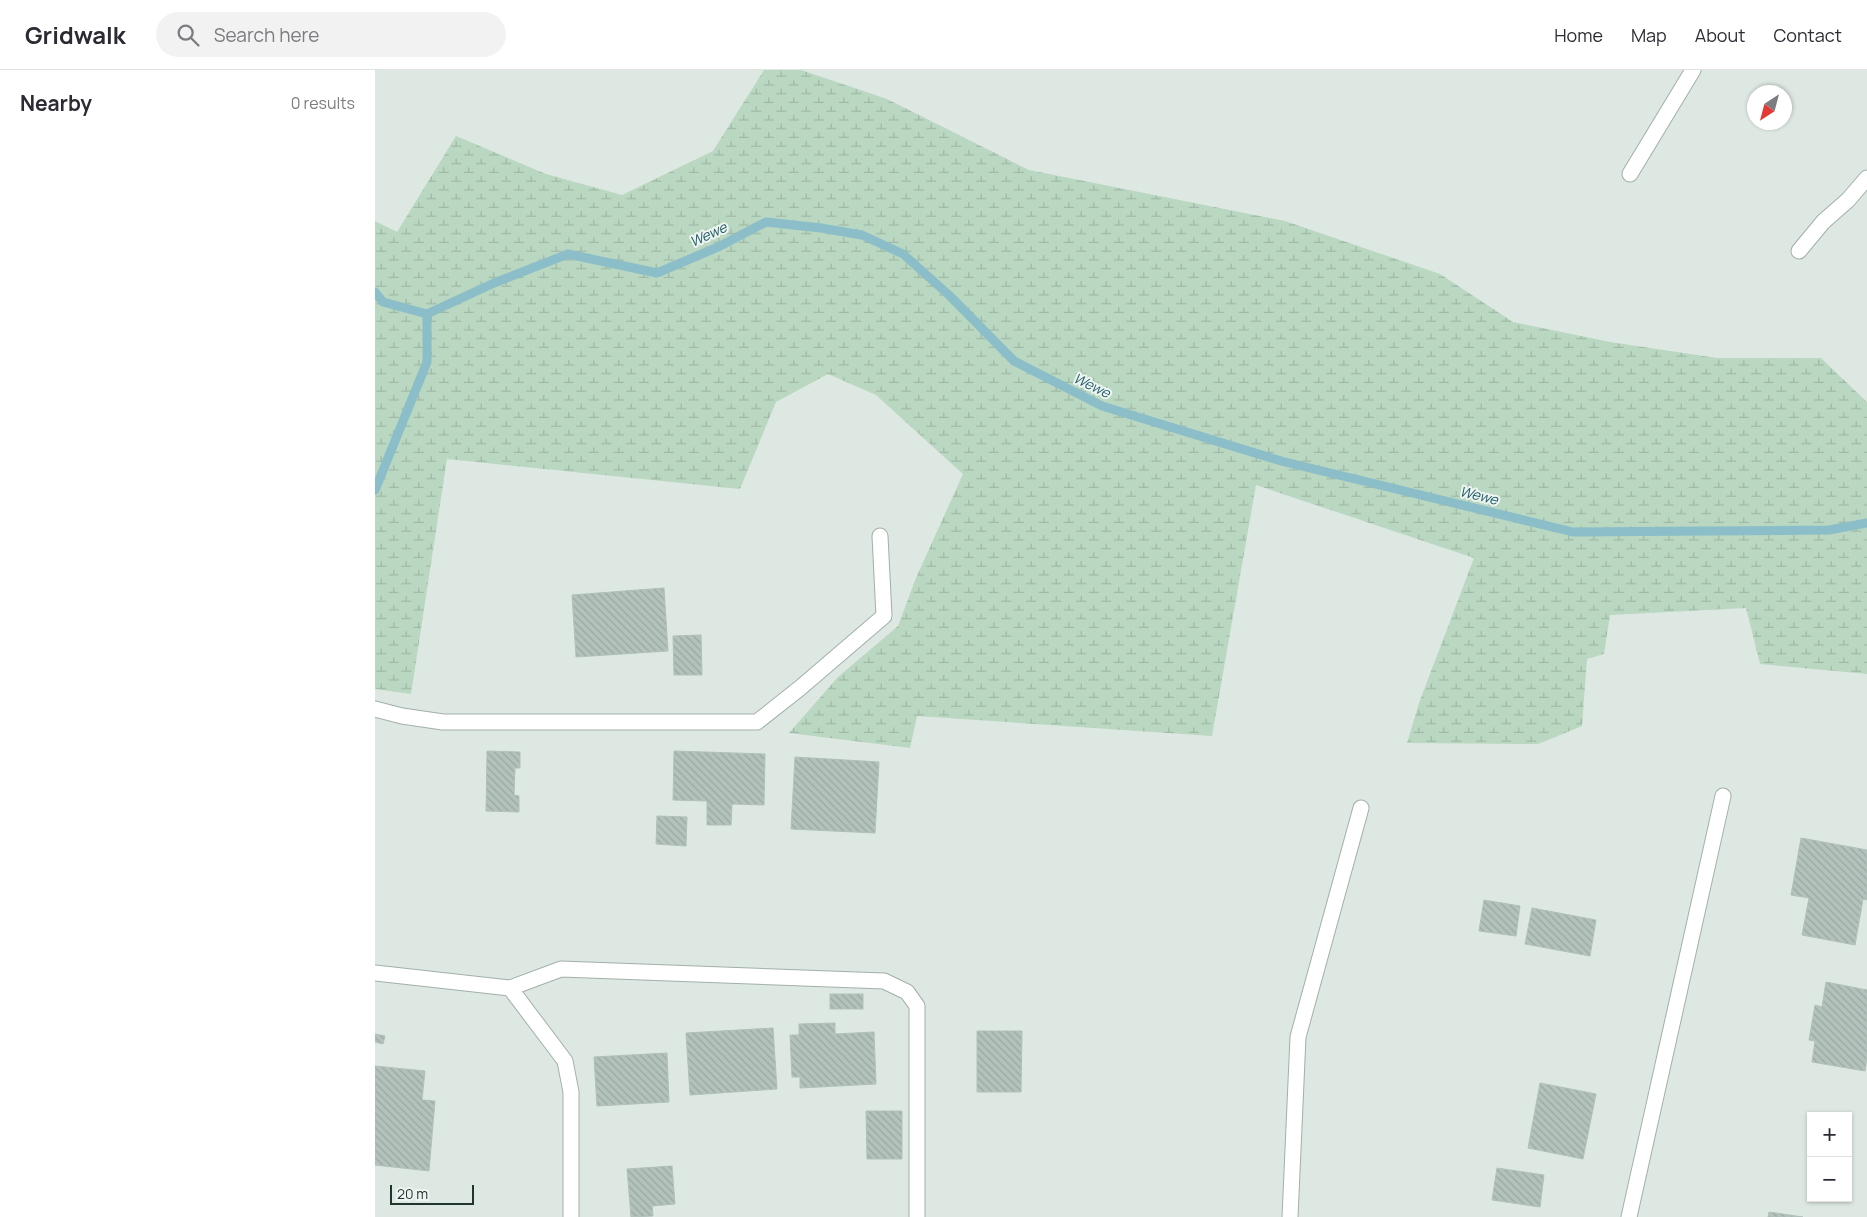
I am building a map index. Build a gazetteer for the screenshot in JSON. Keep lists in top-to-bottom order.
{
  "water": ["Wewe"],
  "scale_bar": "20 m",
  "north": "bottom left",
  "page": {
    "header": "Gridwalk",
    "search": "Search here",
    "nav": [
      "Home",
      "Map",
      "About",
      "Contact"
    ],
    "heading": ["Nearby", "0 results"],
    "map_buttons": ["+", "−"],
    "scale": "20 m"
  }
}
